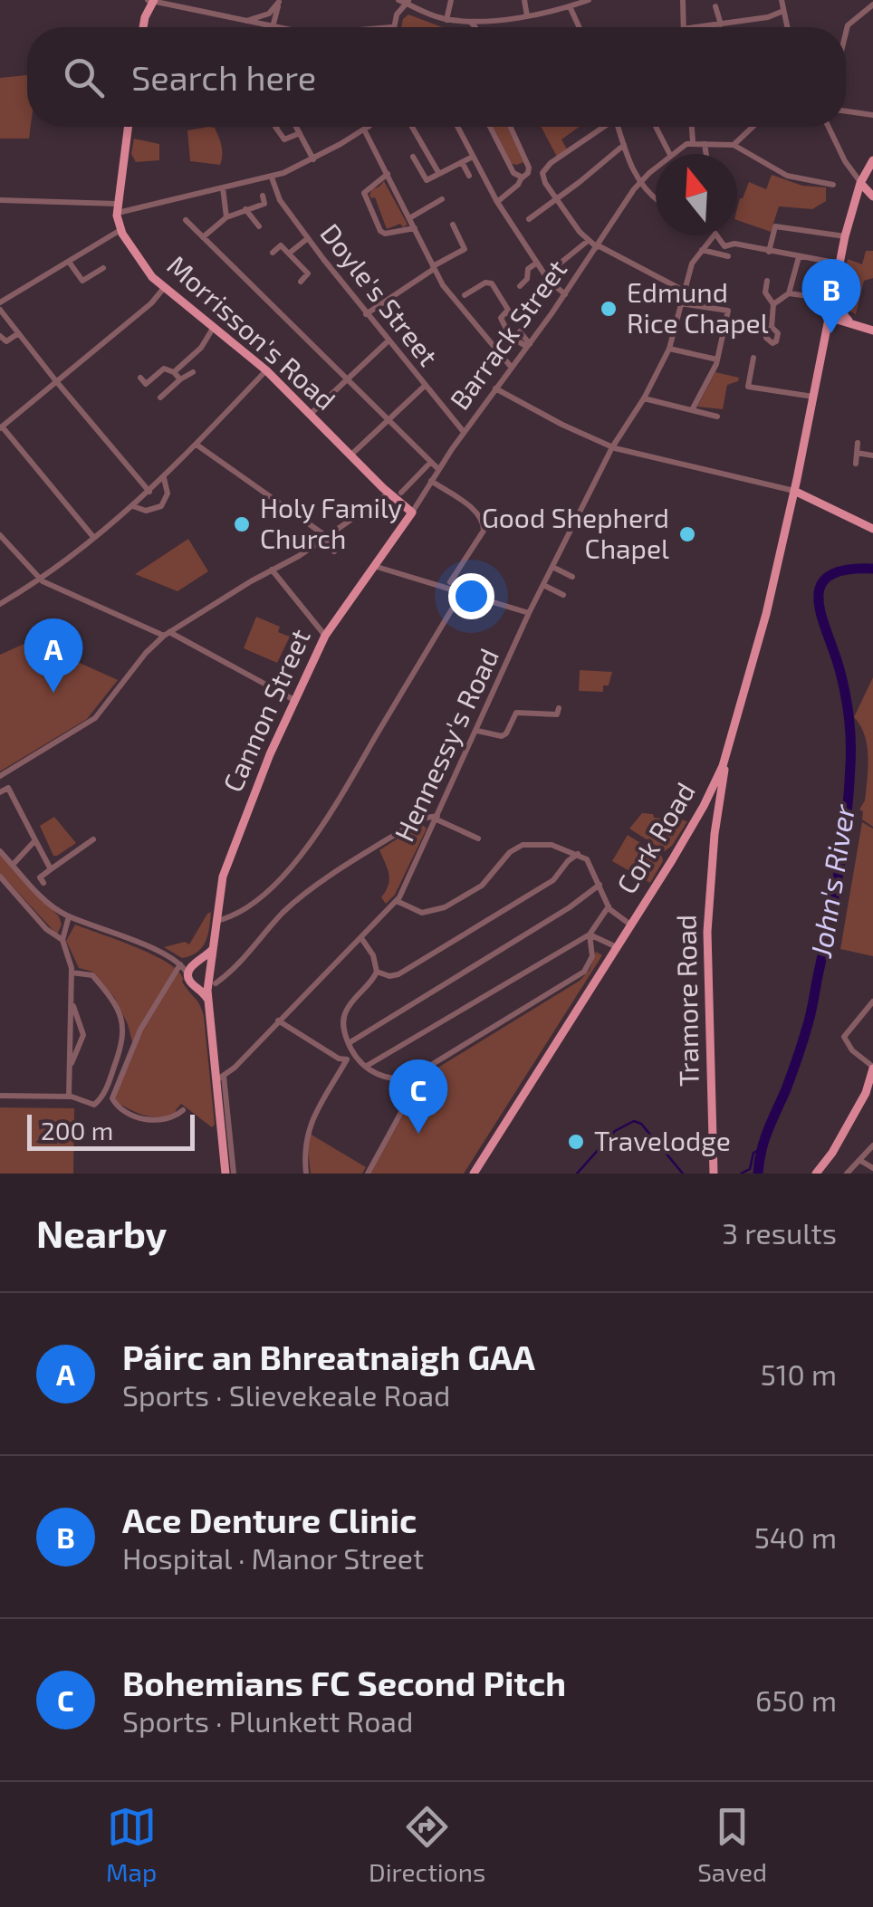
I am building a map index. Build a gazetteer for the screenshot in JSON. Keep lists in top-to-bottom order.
{
  "streets": {
    "main road": [
      "Morrisson's Road",
      "Cannon Street",
      "Cork Road",
      "Tramore Road"
    ],
    "street": ["Doyle's Street", "Barrack Street", "Hennessy's Road"]
  },
  "crossings": [
    ["Doyle's Street", "Barrack Street"],
    ["Morrisson's Road", "Barrack Street"],
    ["Morrisson's Road", "Cannon Street"],
    ["Barrack Street", "Cannon Street"],
    ["Cannon Street", "Hennessy's Road"],
    ["Cork Road", "Tramore Road"]
  ],
  "water": ["John's River"],
  "places": [
    "Edmund Rice Chapel",
    "Holy Family Church",
    "Good Shepherd Chapel",
    "Travelodge"
  ],
  "scale_bar": "200 m",
  "north": "top",
  "page": {
    "search": "Search here",
    "pins": ["B", "A", "C"],
    "scale": "200 m",
    "heading": ["Nearby", "3 results"],
    "list": [
      {
        "mark": "A",
        "name": "Páirc an Bhreatnaigh GAA",
        "note": "Sports · Slievekeale Road",
        "value": "510 m"
      },
      {
        "mark": "B",
        "name": "Ace Denture Clinic",
        "note": "Hospital · Manor Street",
        "value": "540 m"
      },
      {
        "mark": "C",
        "name": "Bohemians FC Second Pitch",
        "note": "Sports · Plunkett Road",
        "value": "650 m"
      }
    ],
    "nav": ["Map", "Directions", "Saved"]
  }
}
